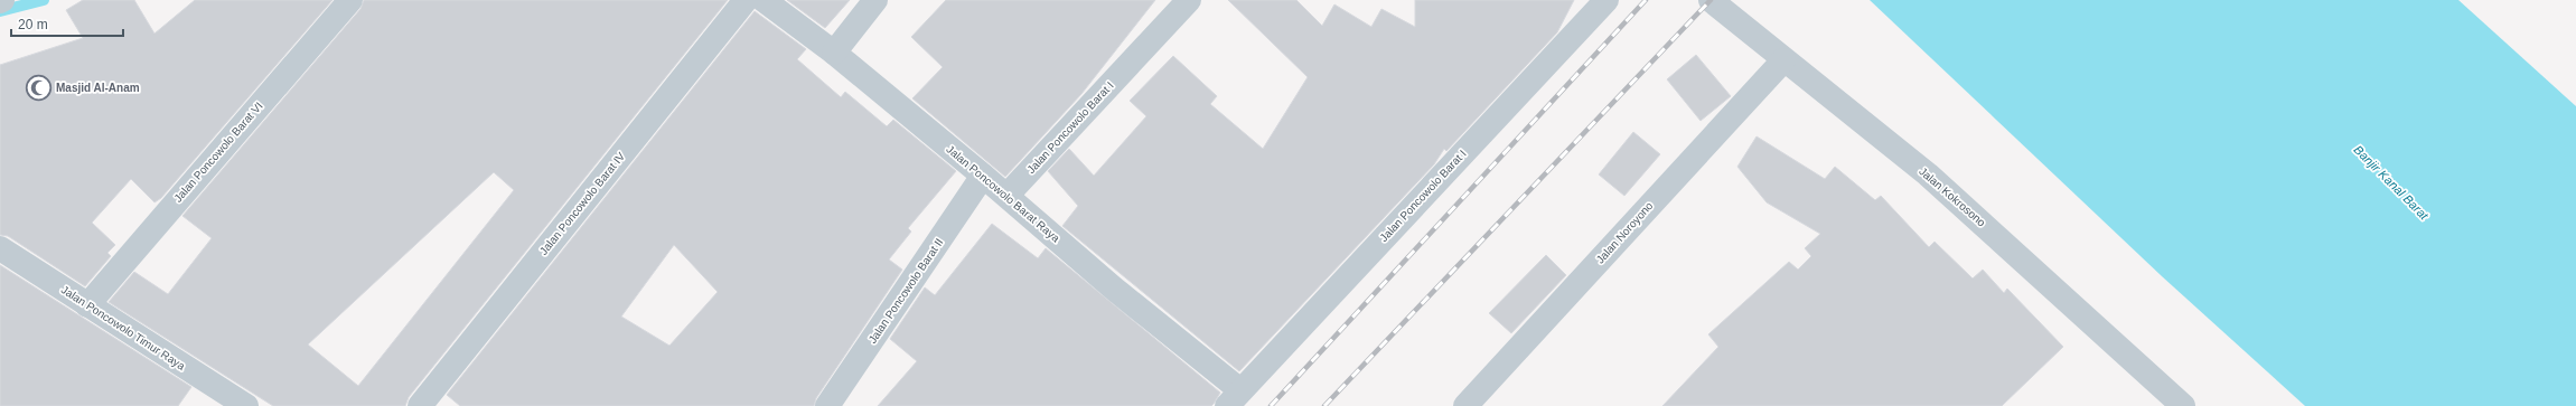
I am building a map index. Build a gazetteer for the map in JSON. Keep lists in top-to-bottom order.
{
  "streets": {
    "street": [
      "Jalan Poncowolo Barat I",
      "Jalan Poncowolo Barat VI",
      "Jalan Poncowolo Barat Raya",
      "Jalan Kokrosono",
      "Jalan Poncowolo Barat IV",
      "Jalan Noroyono",
      "Jalan Poncowolo Barat II",
      "Jalan Poncowolo Timur Raya"
    ]
  },
  "crossings": [
    ["Jalan Poncowolo Barat I", "Jalan Poncowolo Barat Raya"],
    ["Jalan Poncowolo Barat VI", "Jalan Poncowolo Timur Raya"],
    ["Jalan Poncowolo Barat Raya", "Jalan Poncowolo Barat II"],
    ["Jalan Kokrosono", "Jalan Noroyono"]
  ],
  "water": ["Banjir Kanal Barat"],
  "places": {
    "mosque": ["Masjid Al-Anam"]
  },
  "scale_bar": "20 m"
}
